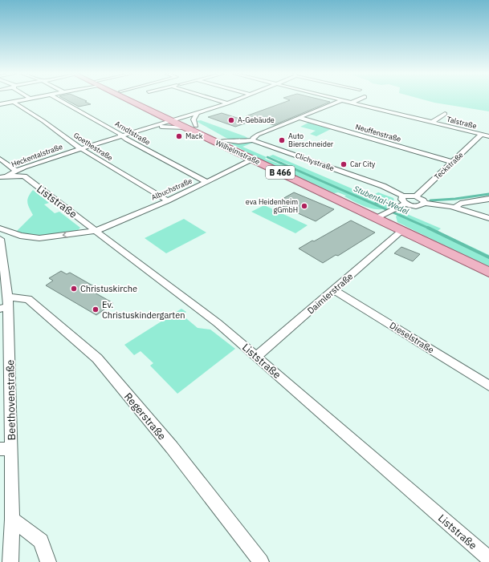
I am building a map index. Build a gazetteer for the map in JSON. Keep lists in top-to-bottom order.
{
  "streets": {
    "main road": ["Wilhelmstraße", "Clichystraße", "B 466"],
    "street": [
      "Talstraße",
      "Arndtstraße",
      "Neuffenstraße",
      "Goethestraße",
      "Heckentalstraße",
      "Teckstraße",
      "Albuchstraße",
      "Liststraße",
      "Daimlerstraße",
      "Dieselstraße",
      "Beethovenstraße",
      "Regerstraße"
    ]
  },
  "crossings": [
    ["Talstraße", "Teckstraße"],
    ["Arndtstraße", "Heckentalstraße"],
    ["Arndtstraße", "Albuchstraße"],
    ["Neuffenstraße", "Teckstraße"],
    ["Goethestraße", "Heckentalstraße"],
    ["Goethestraße", "Albuchstraße"],
    ["Wilhelmstraße", "Heckentalstraße"],
    ["Wilhelmstraße", "Clichystraße"],
    ["Wilhelmstraße", "Albuchstraße"],
    ["Wilhelmstraße", "Daimlerstraße"],
    ["Heckentalstraße", "Clichystraße"],
    ["Clichystraße", "Albuchstraße"],
    ["Albuchstraße", "Liststraße"],
    ["Liststraße", "Daimlerstraße"],
    ["Daimlerstraße", "Dieselstraße"],
    ["Beethovenstraße", "Regerstraße"]
  ],
  "one_way": ["Albuchstraße"],
  "water": ["Stubental-Wedel"],
  "places": [
    "A-Gebäude",
    "Mack",
    "Auto Bierschneider",
    "Car City",
    "eva Heidenheim gGmbH",
    "Christuskirche",
    "Ev. Christuskindergarten"
  ]
}
